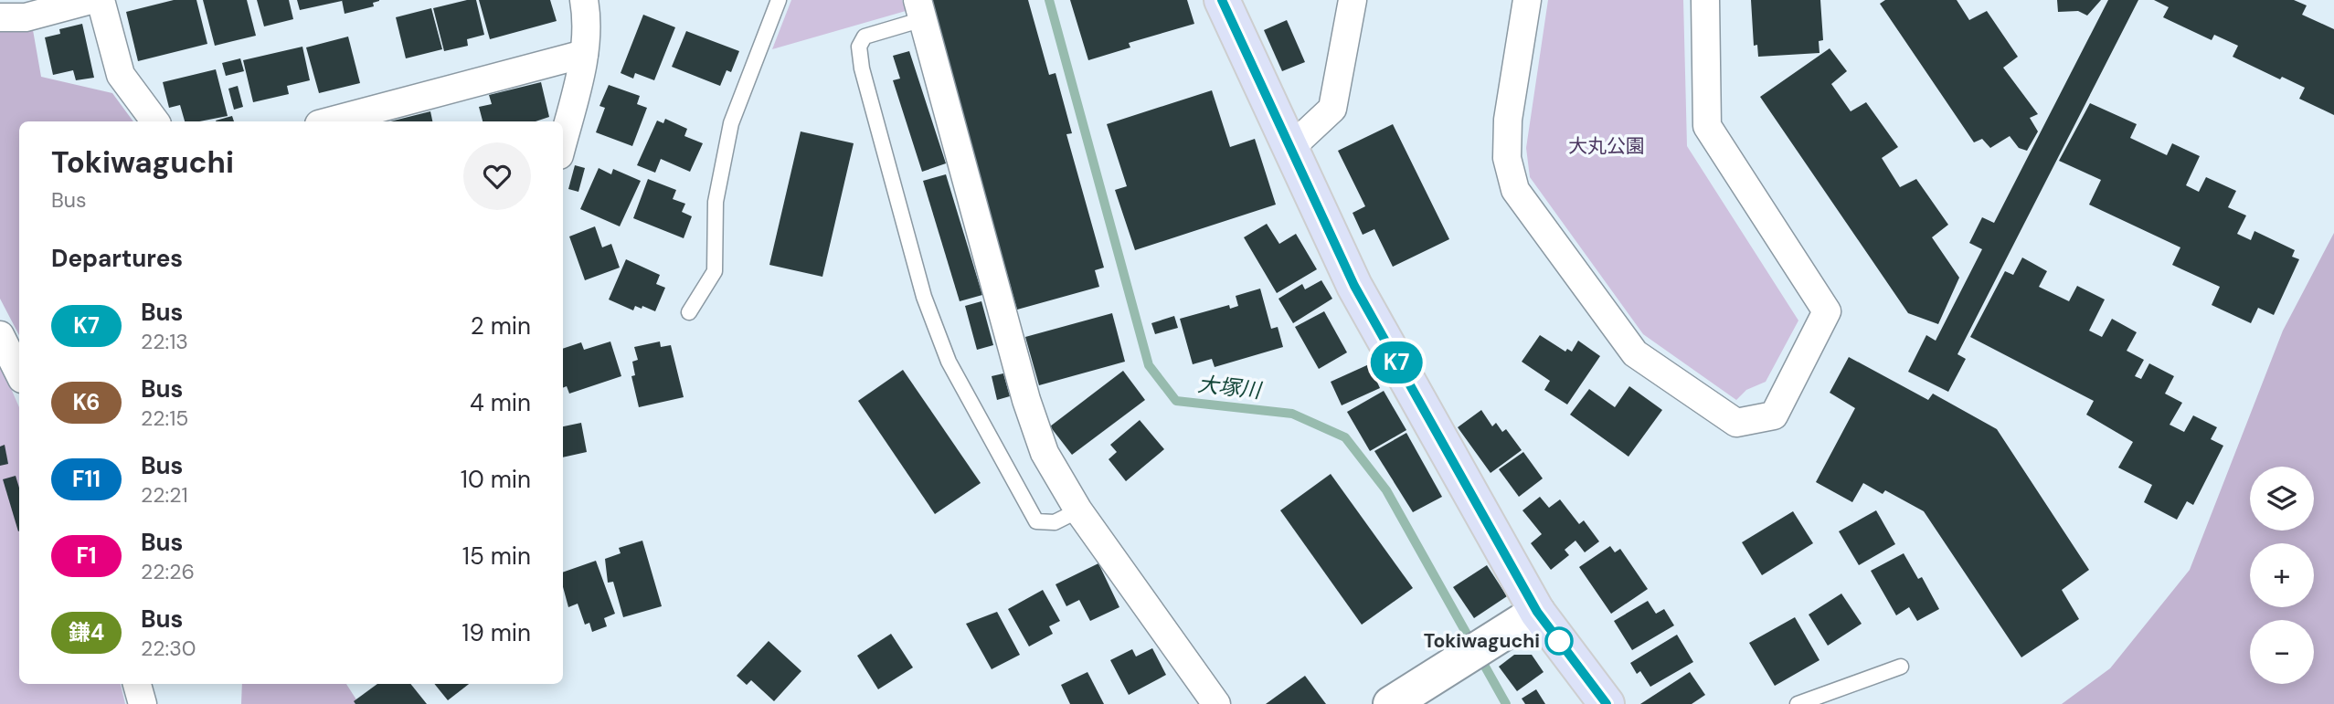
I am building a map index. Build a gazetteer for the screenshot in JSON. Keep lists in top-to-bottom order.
{
  "water": ["大塚川"],
  "parks": ["大丸公園"],
  "places": ["Tokiwaguchi"],
  "lines": ["bus line K7"],
  "page": {
    "on_map": "K7",
    "heading": [
      ["Tokiwaguchi", "Bus"],
      "Departures"
    ],
    "list": [
      {
        "mark": "K7",
        "name": "Bus",
        "note": "22:13",
        "value": "2 min"
      },
      {
        "mark": "K6",
        "name": "Bus",
        "note": "22:15",
        "value": "4 min"
      },
      {
        "mark": "F11",
        "name": "Bus",
        "note": "22:21",
        "value": "10 min"
      },
      {
        "mark": "F1",
        "name": "Bus",
        "note": "22:26",
        "value": "15 min"
      },
      {
        "mark": "鎌4",
        "name": "Bus",
        "note": "22:30",
        "value": "19 min"
      }
    ],
    "map_buttons": ["+", "−"]
  }
}
